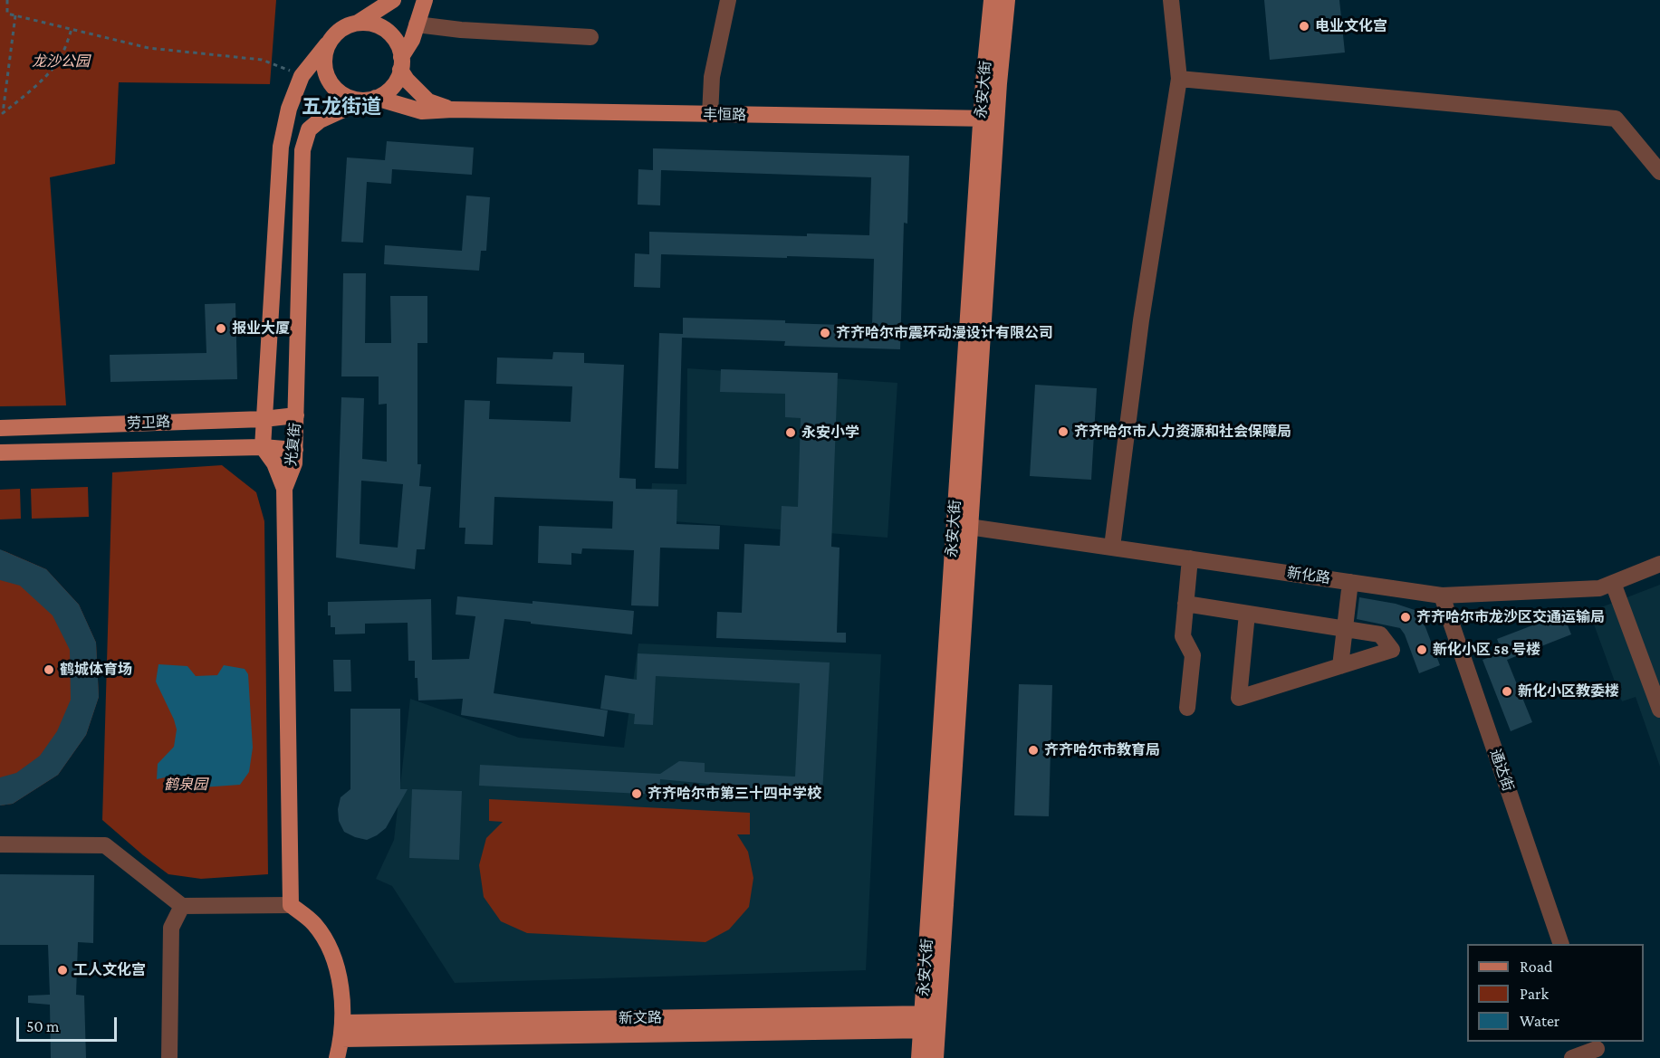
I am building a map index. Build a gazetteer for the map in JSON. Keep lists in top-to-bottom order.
{
  "streets": {
    "main road": [
      "永安大街",
      "丰恒路",
      "劳卫路",
      "光复街",
      "新文路"
    ],
    "street": ["新化路", "通达街"]
  },
  "crossings": [
    ["永安大街", "丰恒路"],
    ["永安大街", "新化路"],
    ["永安大街", "新文路"],
    ["劳卫路", "光复街"],
    ["新化路", "通达街"]
  ],
  "districts": ["五龙街道"],
  "parks": ["龙沙公园", "鹤泉园"],
  "places": [
    "电业文化宫",
    "报业大厦",
    "齐齐哈尔市震环动漫设计有限公司",
    "齐齐哈尔市人力资源和社会保障局",
    "永安小学",
    "齐齐哈尔市龙沙区交通运输局",
    "新化小区 58 号楼",
    "鹤城体育场",
    "新化小区教委楼",
    "齐齐哈尔市教育局",
    "齐齐哈尔市第三十四中学校",
    "工人文化宫"
  ],
  "legend": ["Road", "Park", "Water"],
  "scale_bar": "50 m"
}
